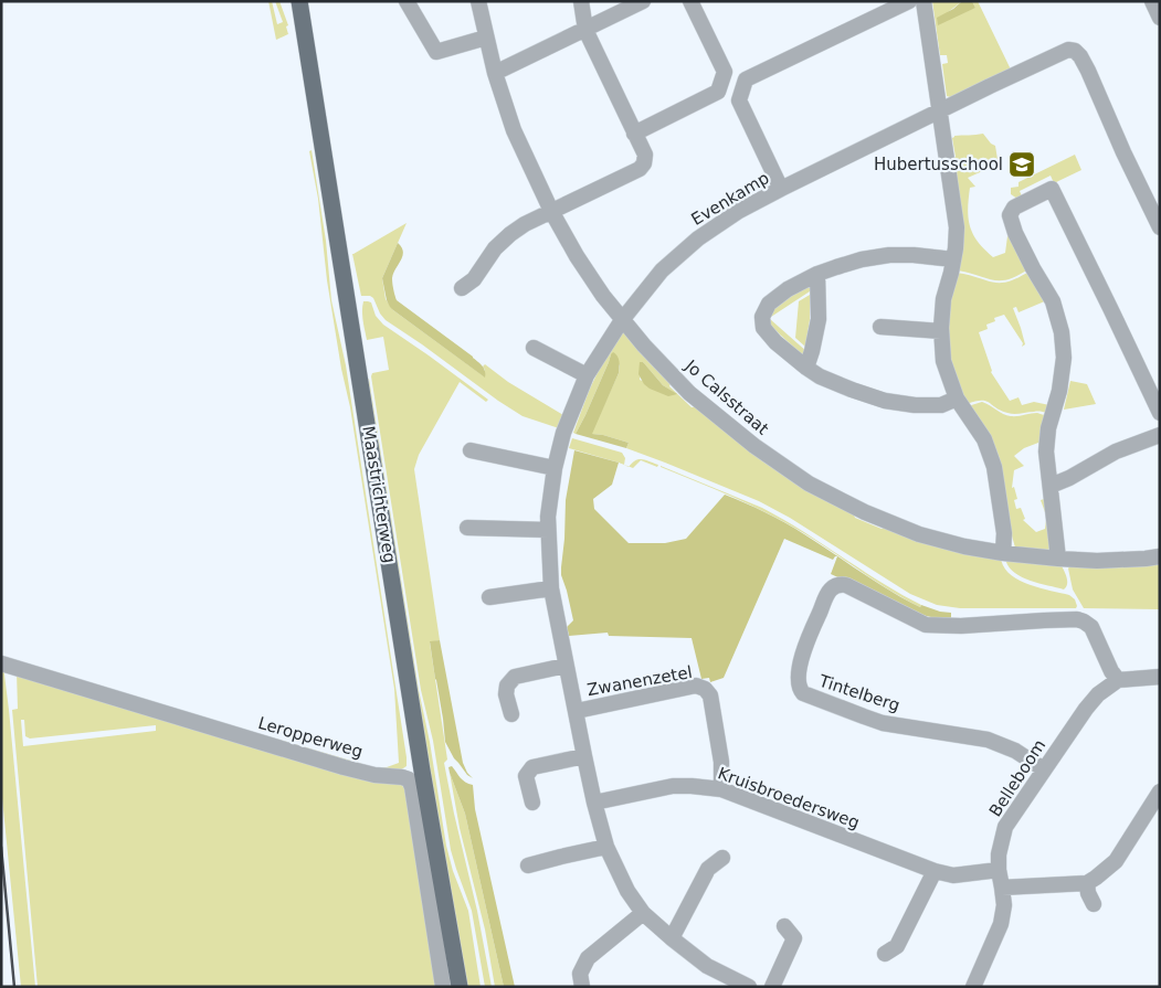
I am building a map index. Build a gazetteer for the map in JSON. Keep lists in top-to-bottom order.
{
  "streets": {
    "main road": ["Maastrichterweg"],
    "street": [
      "Evenkamp",
      "Jo Calsstraat",
      "Zwanenzetel",
      "Tintelberg",
      "Leropperweg",
      "Belleboom",
      "Kruisbroedersweg"
    ]
  },
  "crossings": [
    ["Evenkamp", "Jo Calsstraat"],
    ["Evenkamp", "Zwanenzetel"],
    ["Evenkamp", "Kruisbroedersweg"],
    ["Zwanenzetel", "Kruisbroedersweg"],
    ["Tintelberg", "Belleboom"],
    ["Belleboom", "Kruisbroedersweg"]
  ],
  "places": {
    "school or university": ["Hubertusschool"]
  }
}
